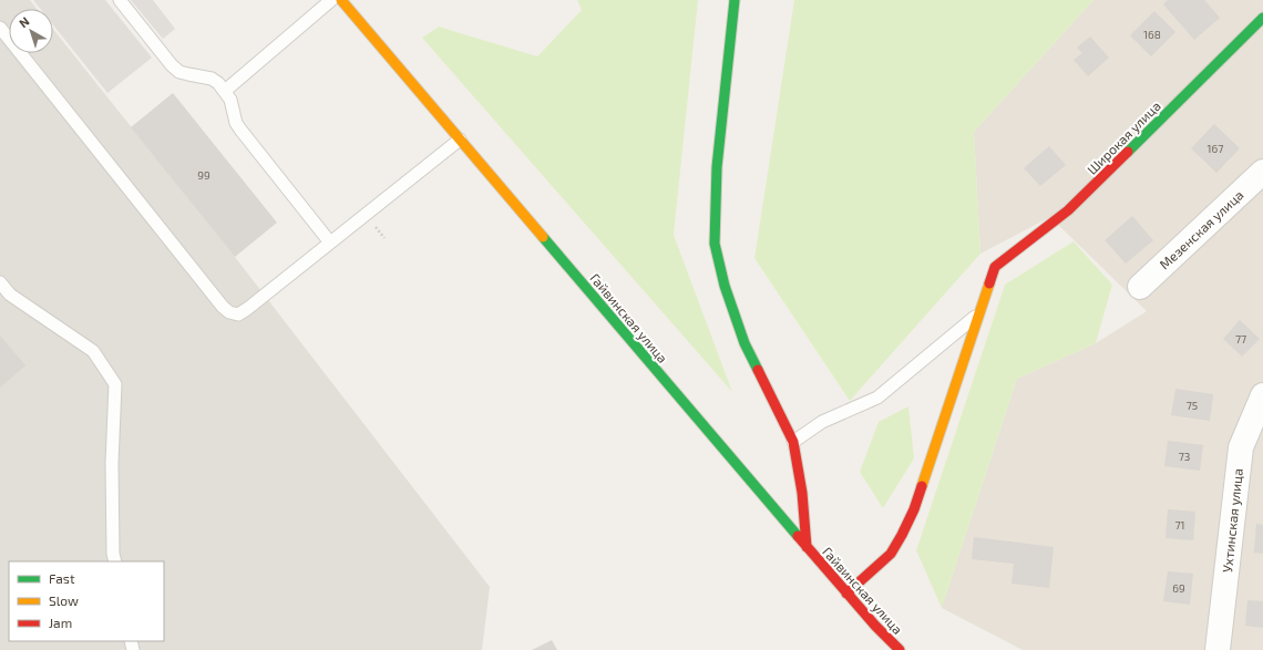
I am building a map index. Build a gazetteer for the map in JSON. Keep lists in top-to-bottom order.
{
  "streets": {
    "street": [
      "Широкая улица",
      "Мезенская улица",
      "Гайвинская улица",
      "Ухтинская улица"
    ]
  },
  "house_numbers": [
    "168",
    "167",
    "99",
    "77",
    "75",
    "73",
    "71",
    "69"
  ],
  "legend": ["Fast", "Slow", "Jam"],
  "north": "top left"
}
